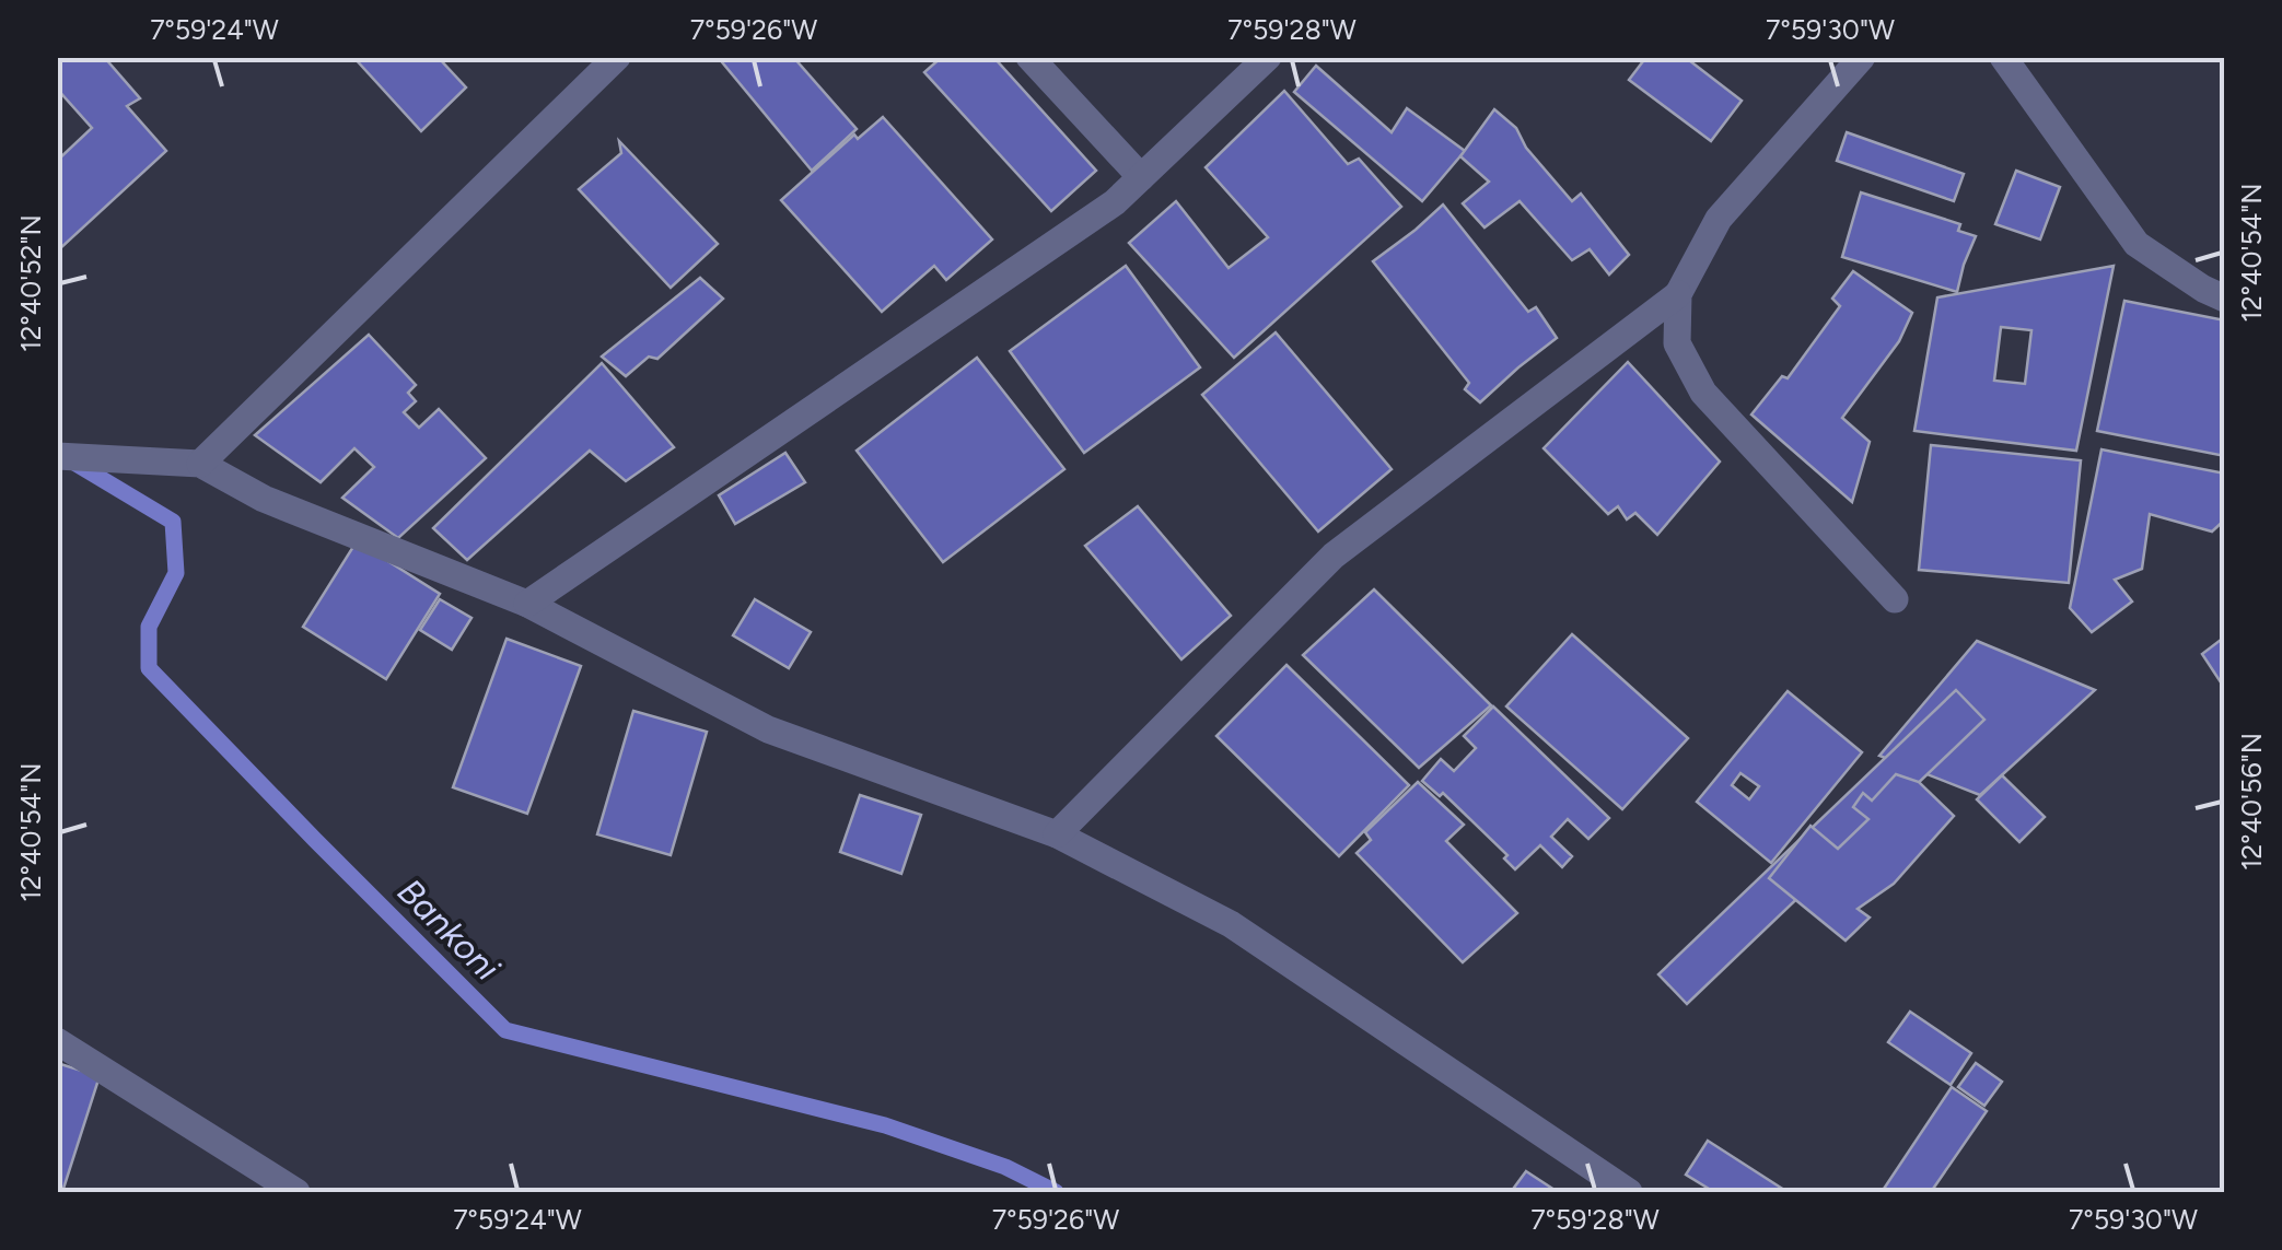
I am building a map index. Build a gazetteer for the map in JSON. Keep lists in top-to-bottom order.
{
  "water": ["Bankoni"],
  "coordinates": [
    "7°59'24\"W",
    "7°59'26\"W",
    "7°59'28\"W",
    "7°59'30\"W",
    "12°40'54\"N",
    "12°40'52\"N",
    "12°40'56\"N"
  ]
}
